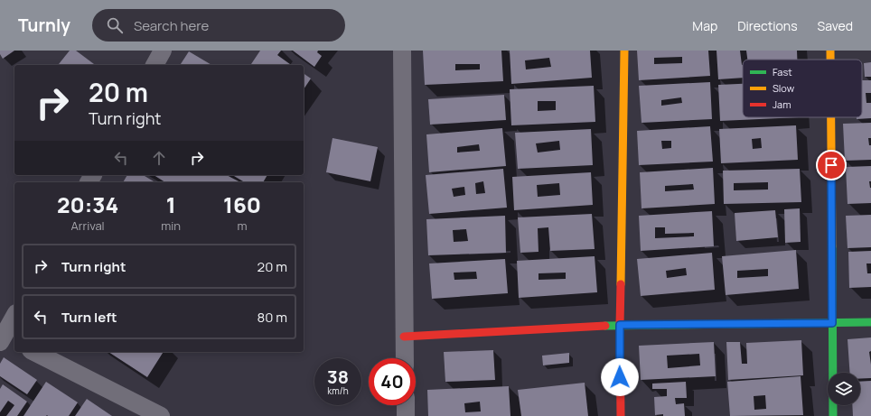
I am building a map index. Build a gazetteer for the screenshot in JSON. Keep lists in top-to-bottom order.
{
  "legend": ["Fast", "Slow", "Jam"],
  "page": {
    "header": "Turnly",
    "search": "Search here",
    "nav": ["Map", "Directions", "Saved"],
    "turn": ["20 m", "Turn right"],
    "eta": [
      "20:34",
      "Arrival",
      "1",
      "min",
      "160",
      "m"
    ],
    "list": [
      {
        "name": "Turn right",
        "value": "20 m"
      },
      {
        "name": "Turn left",
        "value": "80 m"
      }
    ],
    "speed": "38 km/h",
    "limit": "40"
  }
}
